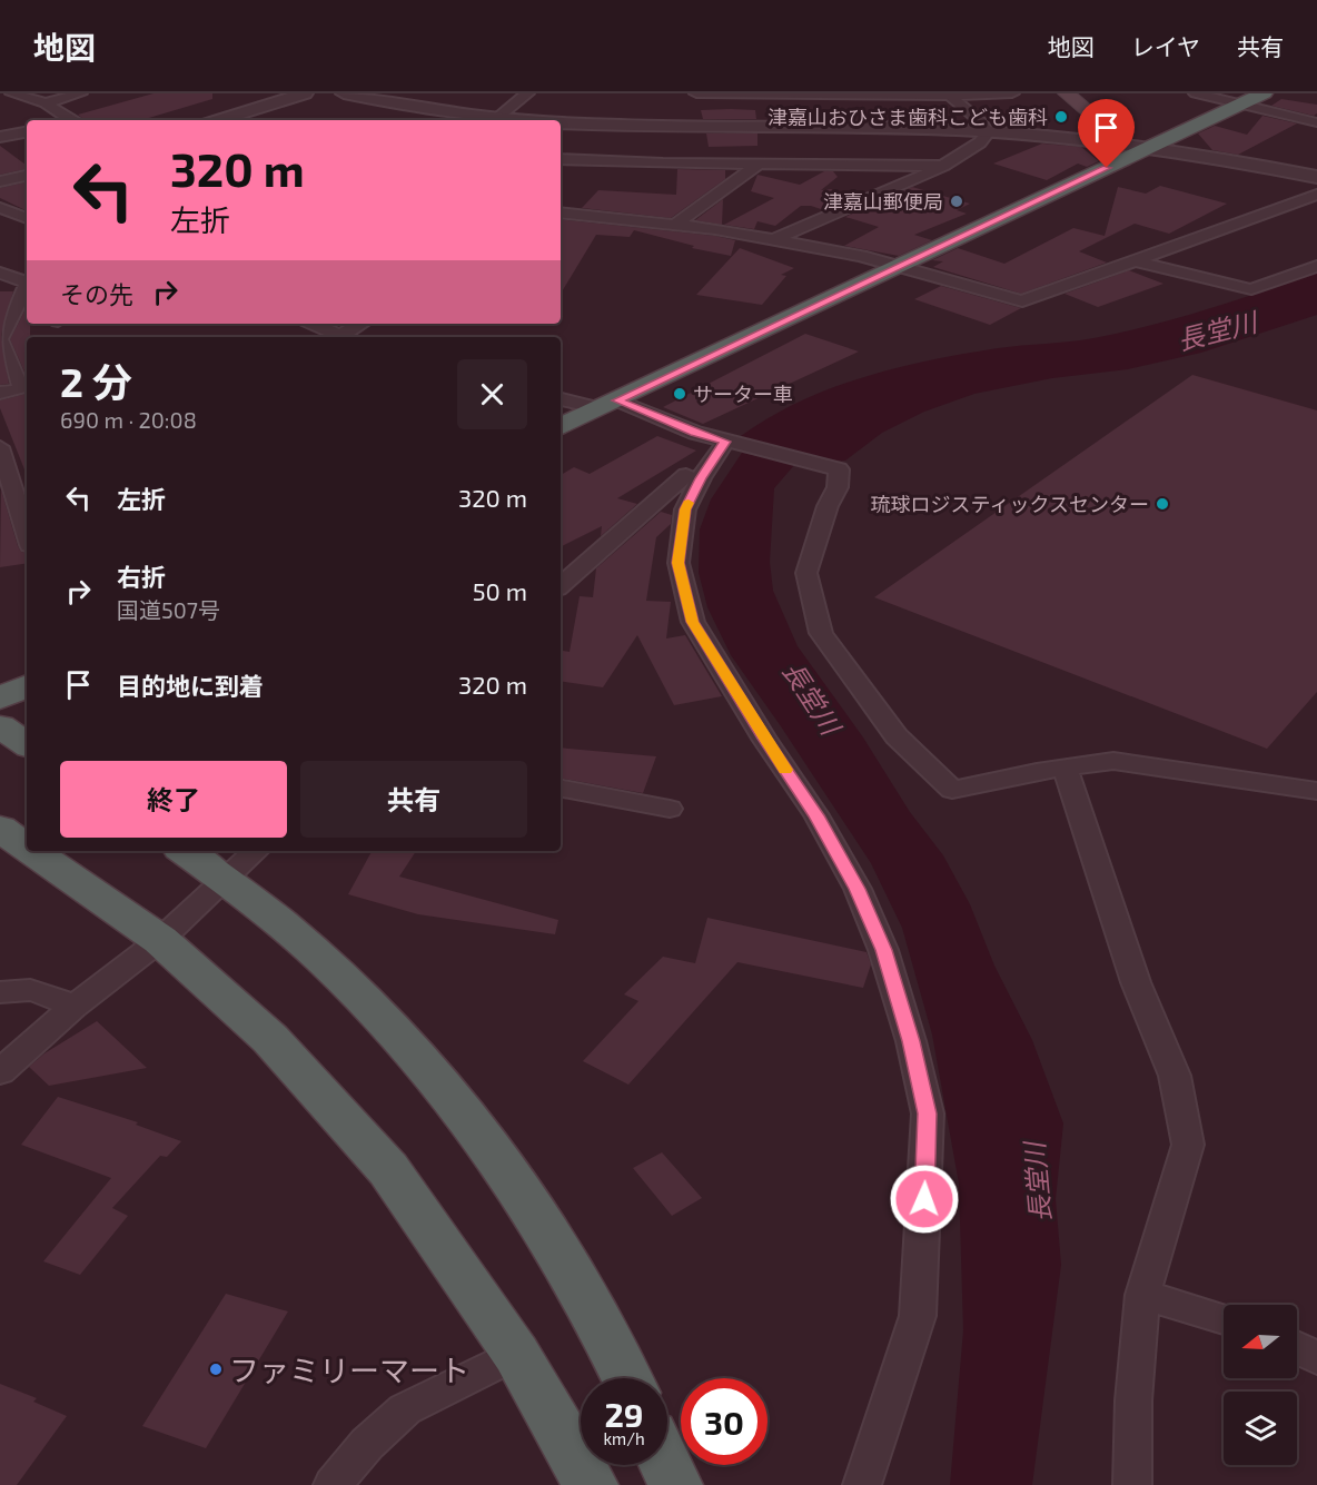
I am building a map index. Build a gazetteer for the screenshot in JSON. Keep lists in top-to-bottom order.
{
  "water": ["長堂川"],
  "places": [
    "津嘉山おひさま歯科こども歯科",
    "津嘉山郵便局",
    "サーター車",
    "琉球ロジスティックスセンター",
    "ファミリーマート"
  ],
  "north": "left",
  "page": {
    "header": "地図",
    "nav": ["地図", "レイヤ", "共有"],
    "turn": ["320 m", "左折"],
    "then": "その先",
    "heading": ["2 分", "690 m · 20:08"],
    "list": [
      {
        "name": "左折",
        "value": "320 m"
      },
      {
        "name": "右折",
        "note": "国道507号",
        "value": "50 m"
      },
      {
        "name": "目的地に到着",
        "value": "320 m"
      }
    ],
    "buttons": ["終了", "共有"],
    "speed": "29 km/h",
    "limit": "30"
  }
}
